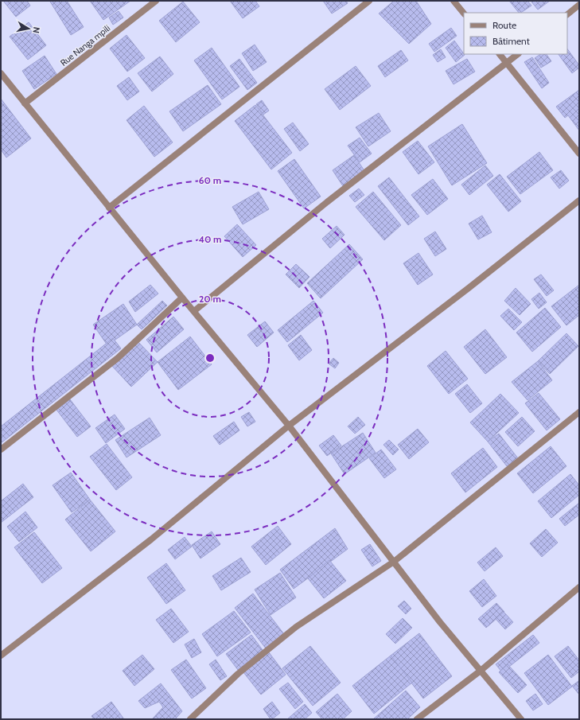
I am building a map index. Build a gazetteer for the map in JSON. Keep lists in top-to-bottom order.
{
  "streets": {
    "street": ["Rue Nanga mpili"]
  },
  "legend": ["Route", "Bâtiment"],
  "north": "right",
  "rings": ["60 m", "40 m", "20 m"]
}
